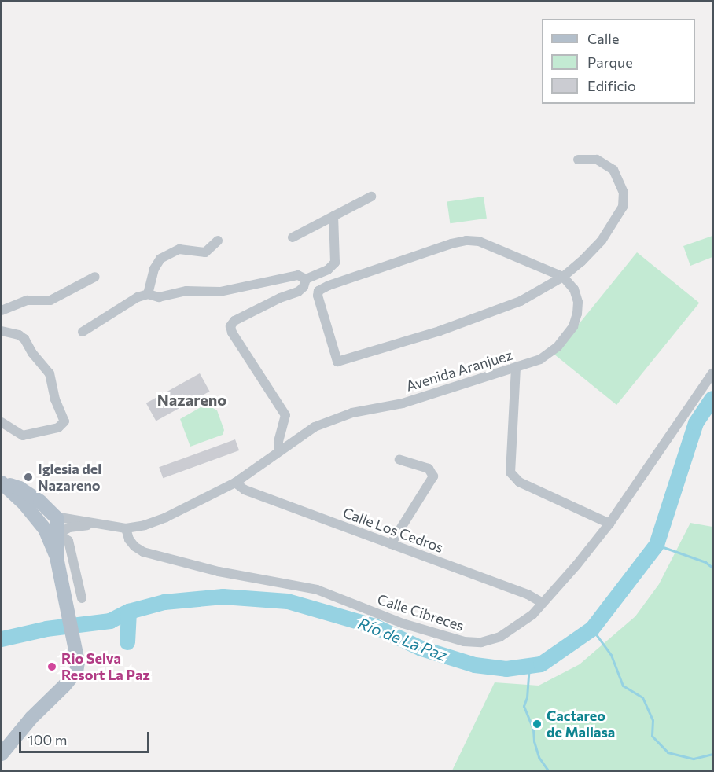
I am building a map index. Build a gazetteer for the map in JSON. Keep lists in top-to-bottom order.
{
  "streets": {
    "street": ["Avenida Aranjuez", "Calle Los Cedros", "Calle Cibreces"]
  },
  "crossings": [
    ["Avenida Aranjuez", "Calle Los Cedros"],
    ["Avenida Aranjuez", "Calle Cibreces"],
    ["Calle Los Cedros", "Calle Cibreces"]
  ],
  "districts": ["Nazareno"],
  "water": ["Río de La Paz"],
  "places": ["Iglesia del Nazareno", "Rio Selva Resort La Paz", "Cactareo de Mallasa"],
  "legend": ["Calle", "Parque", "Edificio"],
  "scale_bar": "100 m"
}
